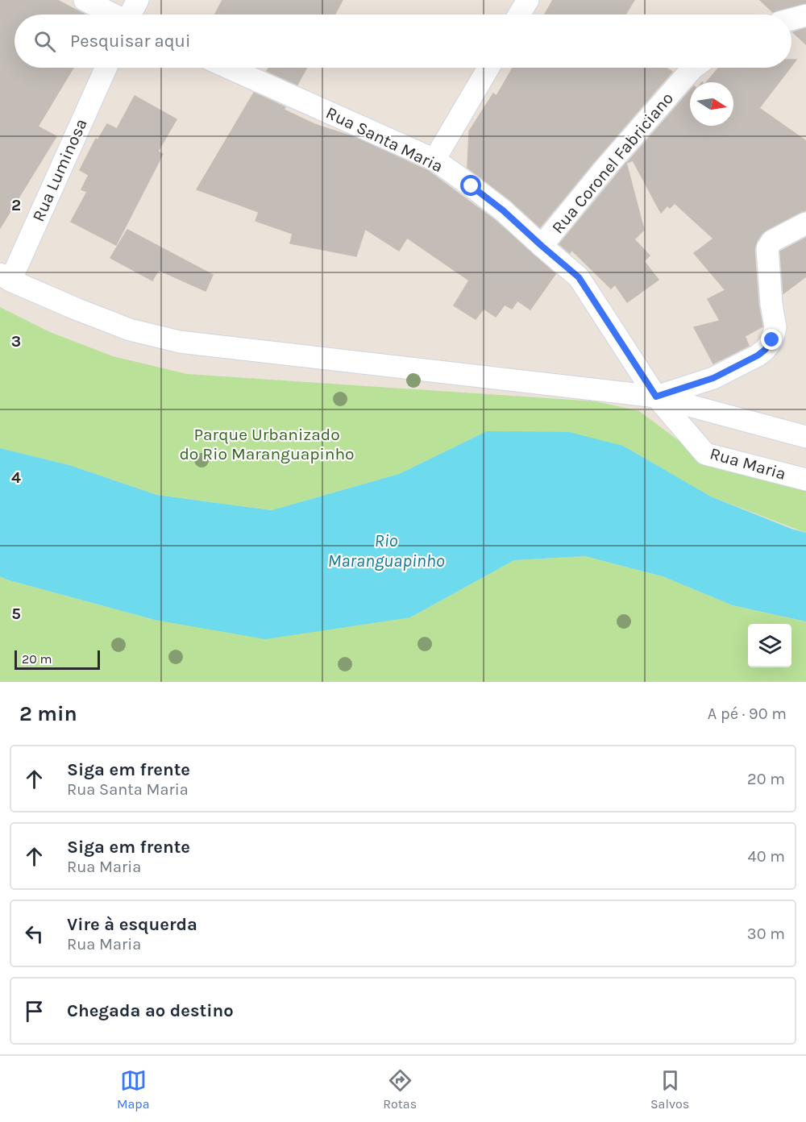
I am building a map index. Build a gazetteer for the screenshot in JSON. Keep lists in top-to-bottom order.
{
  "streets": {
    "street": [
      "Rua Santa Maria",
      "Rua Coronel Fabriciano",
      "Rua Luminosa",
      "Rua Maria"
    ]
  },
  "crossings": [
    ["Rua Santa Maria", "Rua Coronel Fabriciano"],
    ["Rua Santa Maria", "Rua Maria"],
    ["Rua Coronel Fabriciano", "Rua Maria"]
  ],
  "water": ["Rio Maranguapinho"],
  "parks": ["Parque Urbanizado do Rio Maranguapinho"],
  "scale_bar": "20 m",
  "north": "right",
  "page": {
    "search": "Pesquisar aqui",
    "scale": "20 m",
    "heading": ["2 min", "A pé · 90 m"],
    "list": [
      ["Siga em frente", "Rua Santa Maria", "20 m"],
      ["Siga em frente", "Rua Maria", "40 m"],
      ["Vire à esquerda", "Rua Maria", "30 m"],
      "Chegada ao destino"
    ],
    "nav": ["Mapa", "Rotas", "Salvos"]
  },
  "grid": {
    "rows": [
      "2",
      "3",
      "4",
      "5"
    ]
  }
}
